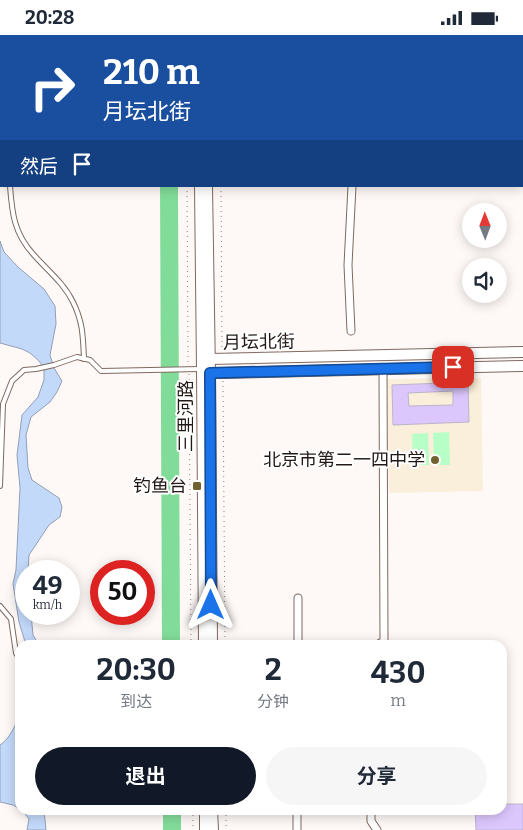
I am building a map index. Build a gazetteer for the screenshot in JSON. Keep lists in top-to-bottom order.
{
  "streets": {
    "main road": ["月坛北街", "三里河路"]
  },
  "crossings": [
    ["月坛北街", "三里河路"]
  ],
  "places": {
    "other": ["北京市第二一四中学"],
    "transit": ["钓鱼台"]
  },
  "north": "top",
  "page": {
    "status": "20:28",
    "turn": ["210 m", "月坛北街"],
    "then": "然后",
    "speed": "49 km/h",
    "limit": "50",
    "eta": [
      "20:30",
      "到达",
      "2",
      "分钟",
      "430",
      "m"
    ],
    "buttons": ["退出", "分享"]
  }
}
